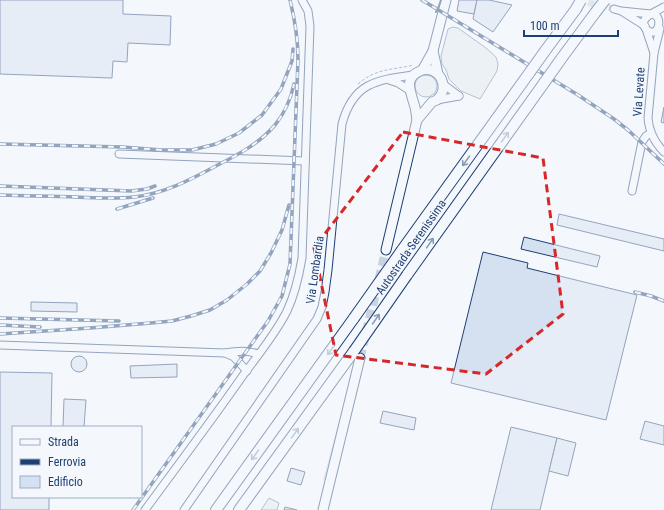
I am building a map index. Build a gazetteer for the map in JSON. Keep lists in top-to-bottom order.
{
  "streets": {
    "highway": ["Autostrada Serenissima"],
    "street": ["Via Levate", "Via Lombardia"]
  },
  "legend": ["Strada", "Ferrovia", "Edificio"],
  "scale_bar": "100 m"
}
